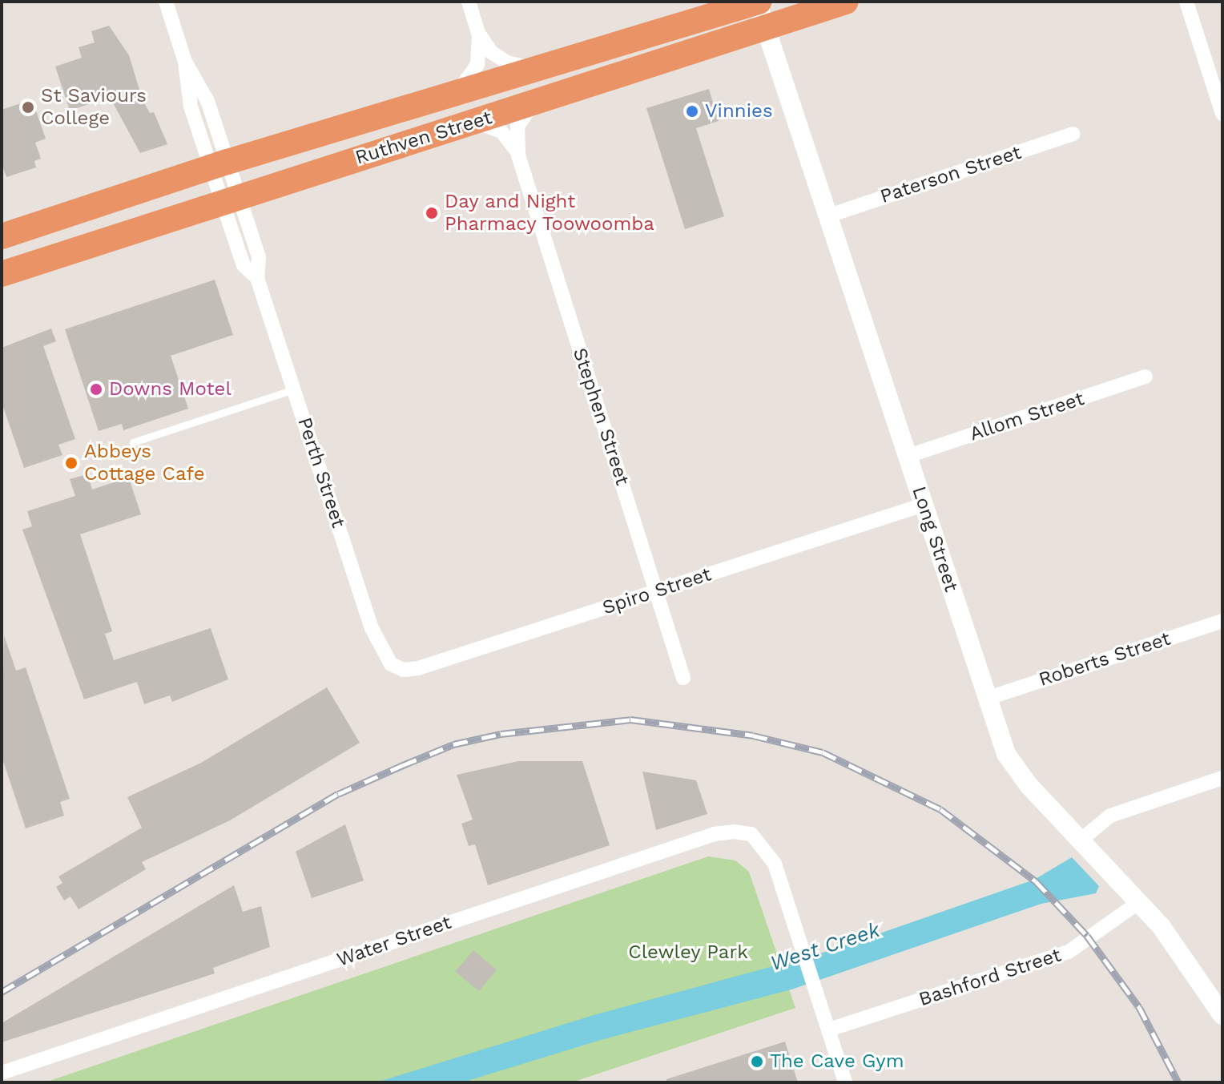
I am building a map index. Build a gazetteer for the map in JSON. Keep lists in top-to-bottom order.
{
  "streets": {
    "highway": ["Ruthven Street"],
    "street": [
      "Paterson Street",
      "Stephen Street",
      "Allom Street",
      "Perth Street",
      "Long Street",
      "Spiro Street",
      "Roberts Street",
      "Water Street",
      "Bashford Street"
    ]
  },
  "crossings": [
    ["Ruthven Street", "Stephen Street"],
    ["Ruthven Street", "Perth Street"],
    ["Ruthven Street", "Long Street"],
    ["Paterson Street", "Long Street"],
    ["Stephen Street", "Spiro Street"],
    ["Allom Street", "Long Street"],
    ["Perth Street", "Spiro Street"],
    ["Long Street", "Spiro Street"],
    ["Long Street", "Roberts Street"],
    ["Long Street", "Bashford Street"],
    ["Water Street", "Bashford Street"]
  ],
  "water": ["West Creek"],
  "parks": ["Clewley Park"],
  "places": [
    "St Saviours College",
    "Vinnies",
    "Day and Night Pharmacy Toowoomba",
    "Downs Motel",
    "Abbeys Cottage Cafe",
    "The Cave Gym"
  ]
}
